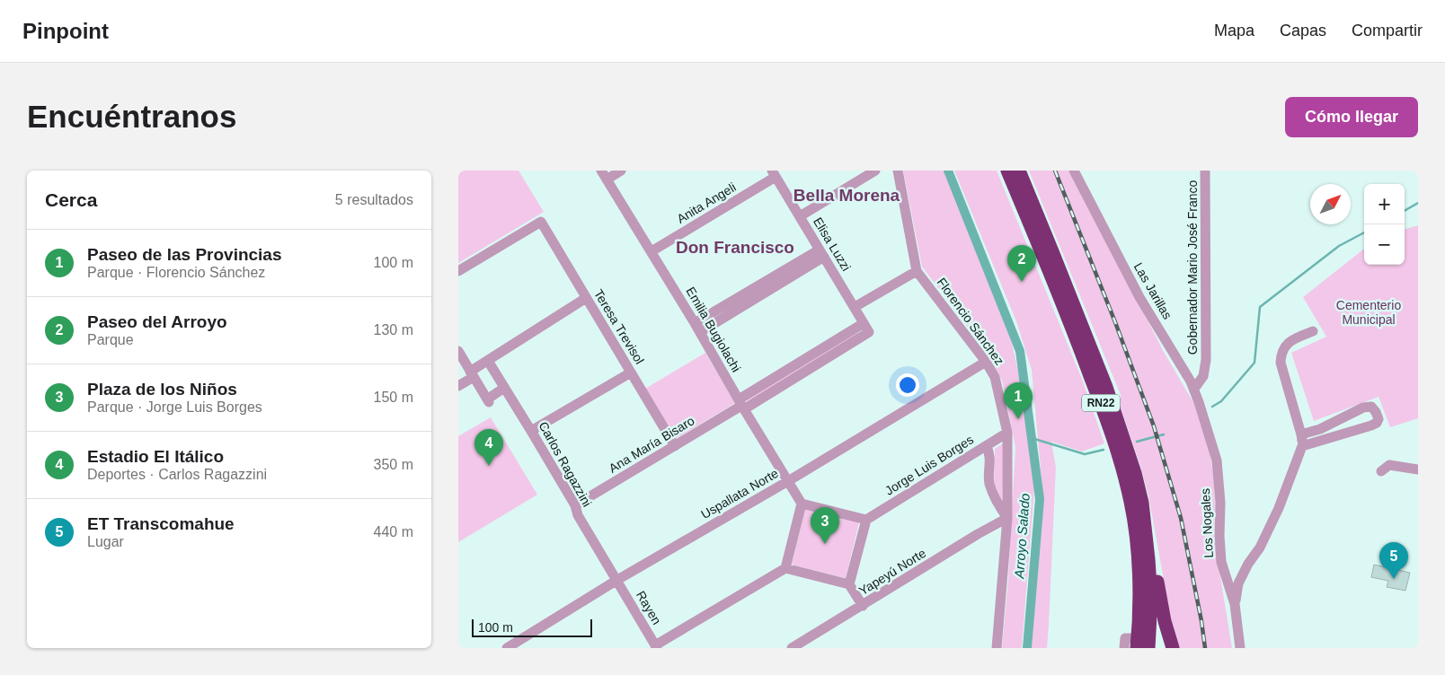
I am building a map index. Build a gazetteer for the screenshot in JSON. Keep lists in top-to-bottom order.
{
  "streets": {
    "highway": ["RN22"],
    "street": [
      "Anita Angeli",
      "Elisa Luzzi",
      "Gobernador Mario José Franco",
      "Las Jarillas",
      "Florencio Sánchez",
      "Teresa Trevisol",
      "Emilia Bugiolachi",
      "Ana María Bisaro",
      "Carlos Ragazzini",
      "Jorge Luis Borges",
      "Uspallata Norte",
      "Los Nogales",
      "Yapeyú Norte",
      "Rayen"
    ]
  },
  "crossings": [
    ["Anita Angeli", "Elisa Luzzi"],
    ["Anita Angeli", "Emilia Bugiolachi"],
    ["Elisa Luzzi", "Ana María Bisaro"],
    ["Gobernador Mario José Franco", "Las Jarillas"],
    ["Las Jarillas", "Los Nogales"],
    ["Florencio Sánchez", "Jorge Luis Borges"],
    ["Florencio Sánchez", "Uspallata Norte"],
    ["Florencio Sánchez", "Yapeyú Norte"],
    ["Teresa Trevisol", "Ana María Bisaro"],
    ["Emilia Bugiolachi", "Ana María Bisaro"],
    ["Emilia Bugiolachi", "Uspallata Norte"],
    ["Ana María Bisaro", "Carlos Ragazzini"],
    ["Carlos Ragazzini", "Uspallata Norte"],
    ["Carlos Ragazzini", "Rayen"],
    ["Uspallata Norte", "Rayen"]
  ],
  "districts": ["Bella Morena", "Don Francisco"],
  "water": ["Arroyo Salado"],
  "parks": ["Cementerio Municipal"],
  "scale_bar": "100 m",
  "north": "top right",
  "page": {
    "header": "Pinpoint",
    "nav": ["Mapa", "Capas", "Compartir"],
    "buttons": "Cómo llegar",
    "title": "Encuéntranos",
    "heading": ["Cerca", "5 resultados"],
    "map_buttons": ["+", "−"],
    "list": [
      {
        "mark": "1",
        "name": "Paseo de las Provincias",
        "note": "Parque · Florencio Sánchez",
        "value": "100 m"
      },
      {
        "mark": "2",
        "name": "Paseo del Arroyo",
        "note": "Parque",
        "value": "130 m"
      },
      {
        "mark": "3",
        "name": "Plaza de los Niños",
        "note": "Parque · Jorge Luis Borges",
        "value": "150 m"
      },
      {
        "mark": "4",
        "name": "Estadio El Itálico",
        "note": "Deportes · Carlos Ragazzini",
        "value": "350 m"
      },
      {
        "mark": "5",
        "name": "ET Transcomahue",
        "note": "Lugar",
        "value": "440 m"
      }
    ],
    "pins": [
      "2",
      "1",
      "4",
      "3",
      "5"
    ],
    "scale": "100 m"
  }
}
